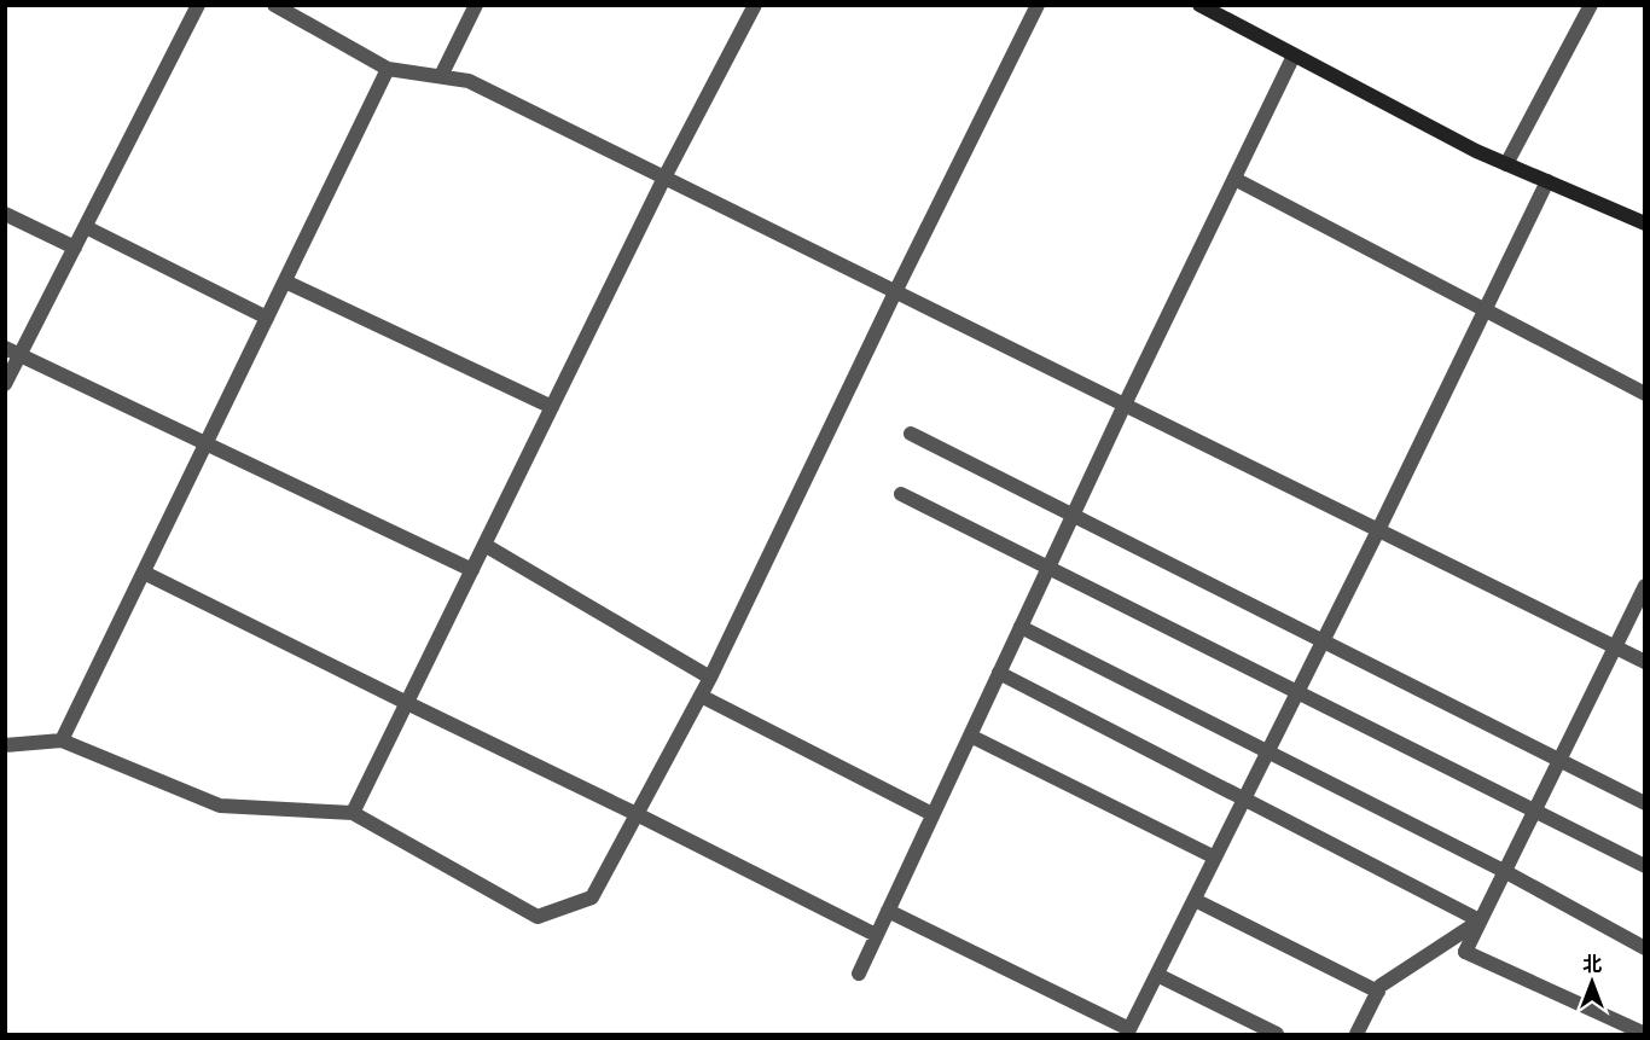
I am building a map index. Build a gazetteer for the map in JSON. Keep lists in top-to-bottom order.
{
  "north": "top"
}
